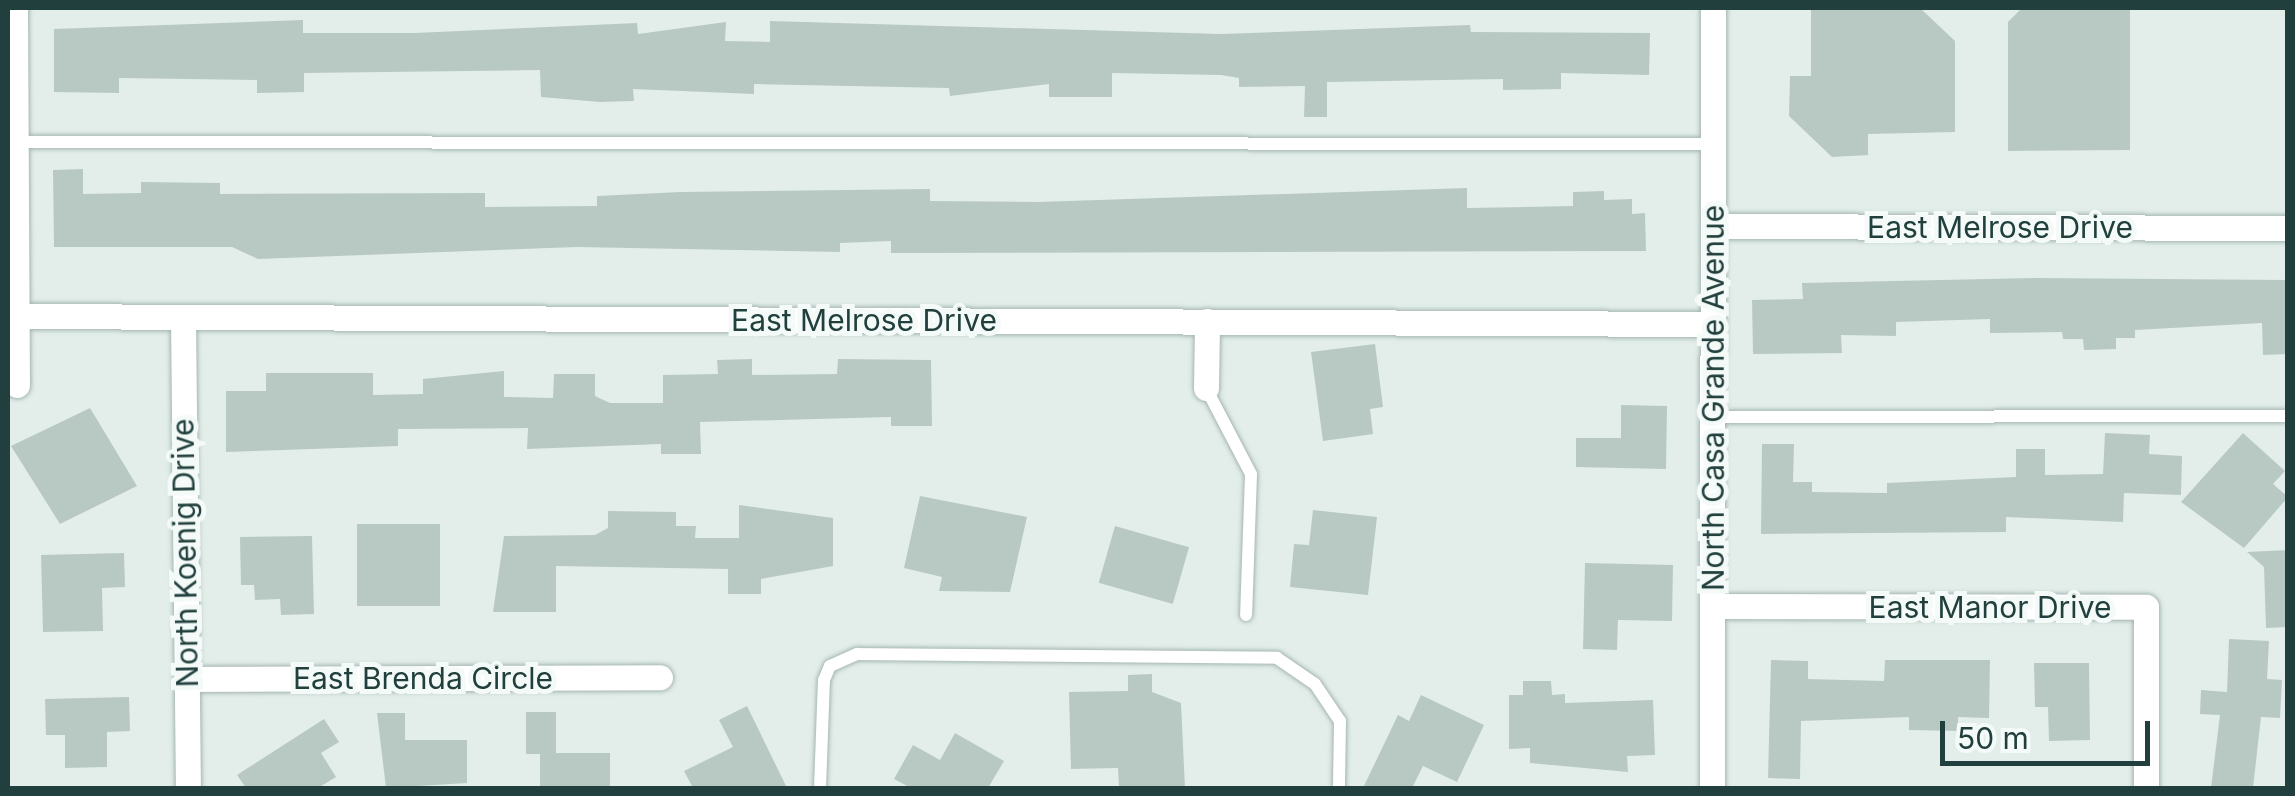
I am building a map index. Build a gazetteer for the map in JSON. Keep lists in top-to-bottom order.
{
  "streets": {
    "street": [
      "East Melrose Drive",
      "North Casa Grande Avenue",
      "North Koenig Drive",
      "East Manor Drive",
      "East Brenda Circle"
    ]
  },
  "crossings": [
    ["East Melrose Drive", "North Casa Grande Avenue"],
    ["East Melrose Drive", "North Koenig Drive"],
    ["North Casa Grande Avenue", "East Manor Drive"],
    ["North Koenig Drive", "East Brenda Circle"]
  ],
  "scale_bar": "50 m"
}
